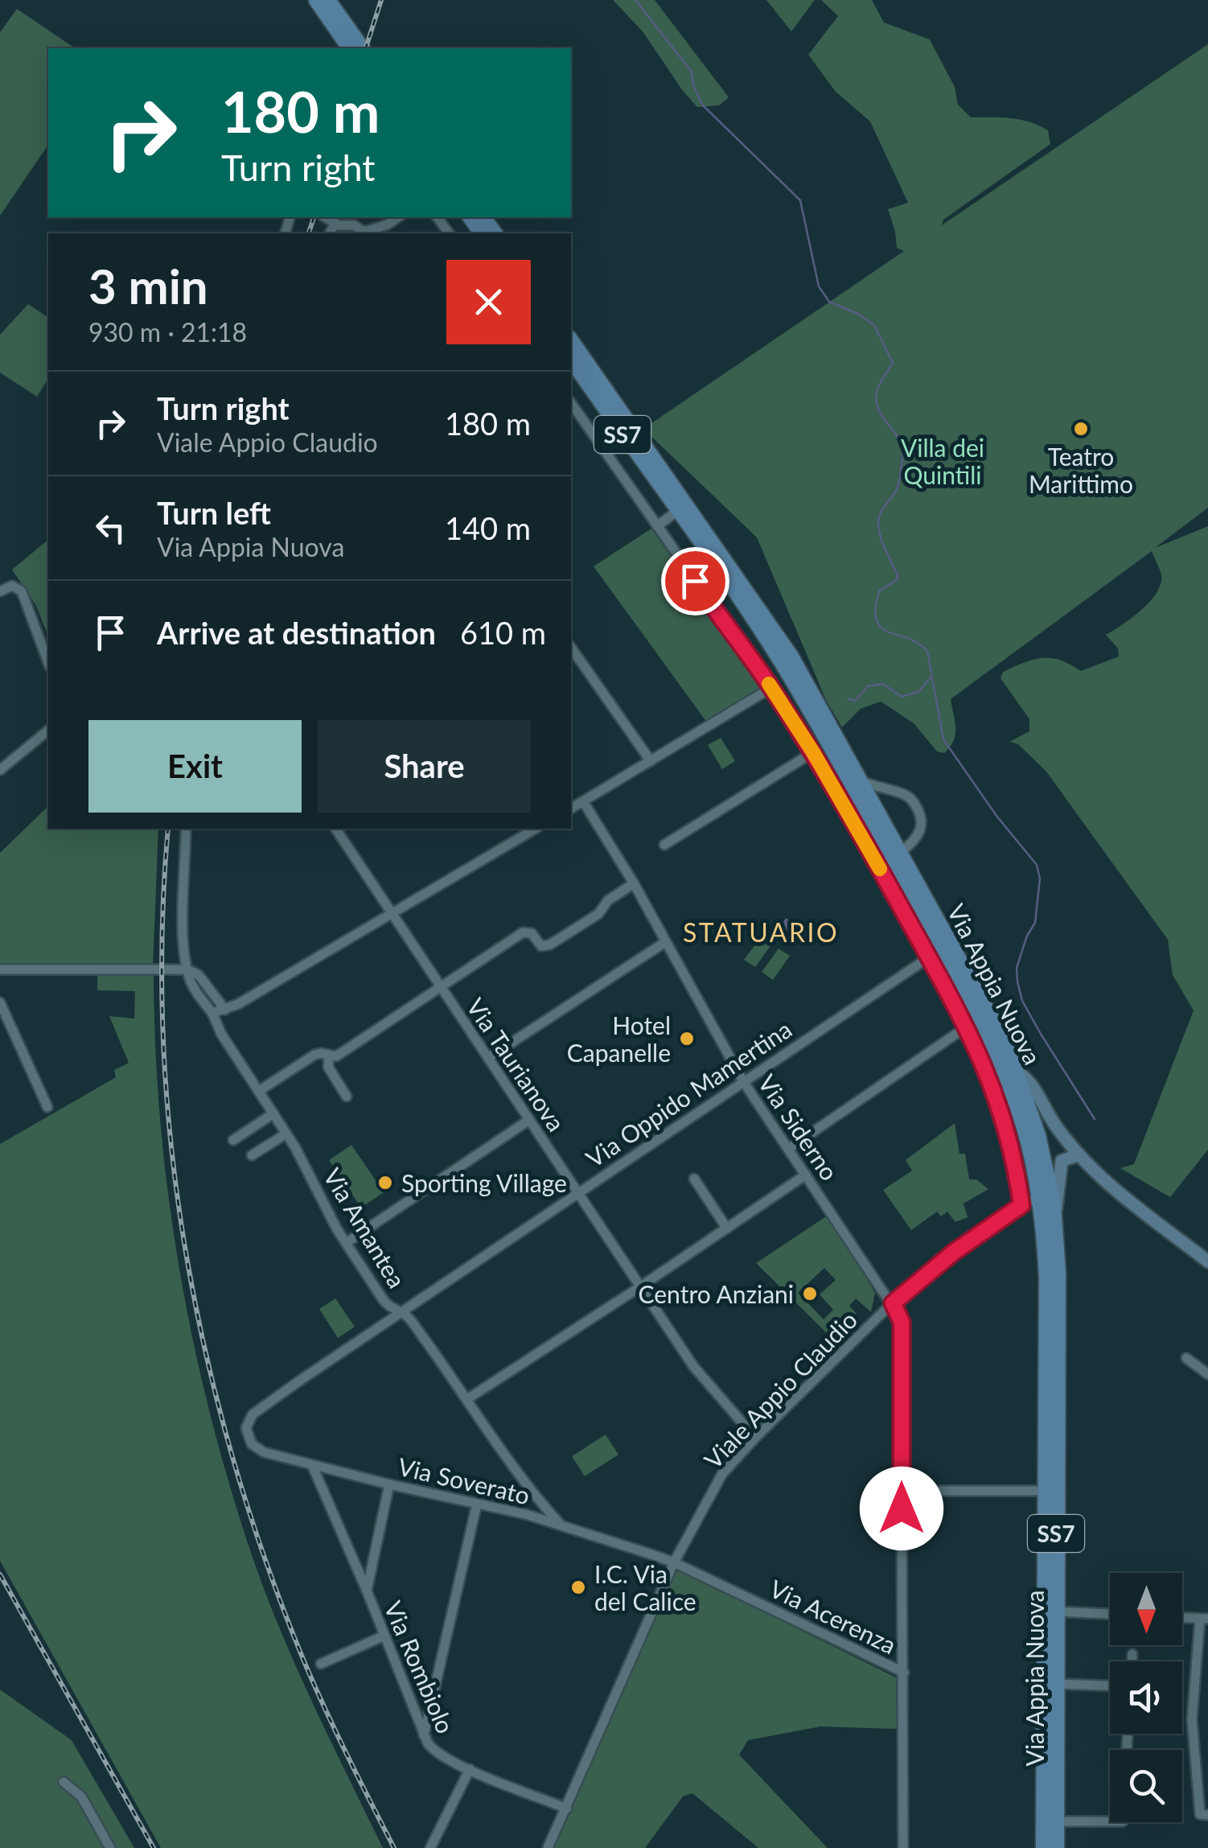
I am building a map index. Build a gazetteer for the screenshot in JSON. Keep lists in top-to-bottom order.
{
  "streets": {
    "main road": ["SS7", "Via Appia Nuova"],
    "street": [
      "Via Taurianova",
      "Via Oppido Mamertina",
      "Via Siderno",
      "Via Amantea",
      "Viale Appio Claudio",
      "Via Soverato",
      "Via Acerenza",
      "Via Rombiolo"
    ]
  },
  "crossings": [
    ["Via Appia Nuova", "Via Oppido Mamertina"],
    ["Via Appia Nuova", "Viale Appio Claudio"],
    ["Via Taurianova", "Via Oppido Mamertina"],
    ["Via Taurianova", "Viale Appio Claudio"],
    ["Via Oppido Mamertina", "Via Siderno"],
    ["Via Oppido Mamertina", "Via Amantea"],
    ["Via Oppido Mamertina", "Via Soverato"],
    ["Via Siderno", "Viale Appio Claudio"],
    ["Via Amantea", "Via Soverato"],
    ["Viale Appio Claudio", "Via Soverato"],
    ["Viale Appio Claudio", "Via Acerenza"],
    ["Viale Appio Claudio", "Via Rombiolo"],
    ["Via Soverato", "Via Acerenza"],
    ["Via Soverato", "Via Rombiolo"]
  ],
  "districts": ["STATUARIO"],
  "parks": ["Villa dei Quintili"],
  "places": [
    "Teatro Marittimo",
    "Hotel Capanelle",
    "Sporting Village",
    "Centro Anziani",
    "I.C. Via del Calice"
  ],
  "north": "bottom",
  "page": {
    "turn": ["180 m", "Turn right"],
    "heading": ["3 min", "930 m · 21:18"],
    "list": [
      {
        "name": "Turn right",
        "note": "Viale Appio Claudio",
        "value": "180 m"
      },
      {
        "name": "Turn left",
        "note": "Via Appia Nuova",
        "value": "140 m"
      },
      {
        "name": "Arrive at destination",
        "value": "610 m"
      }
    ],
    "buttons": ["Exit", "Share"]
  }
}
